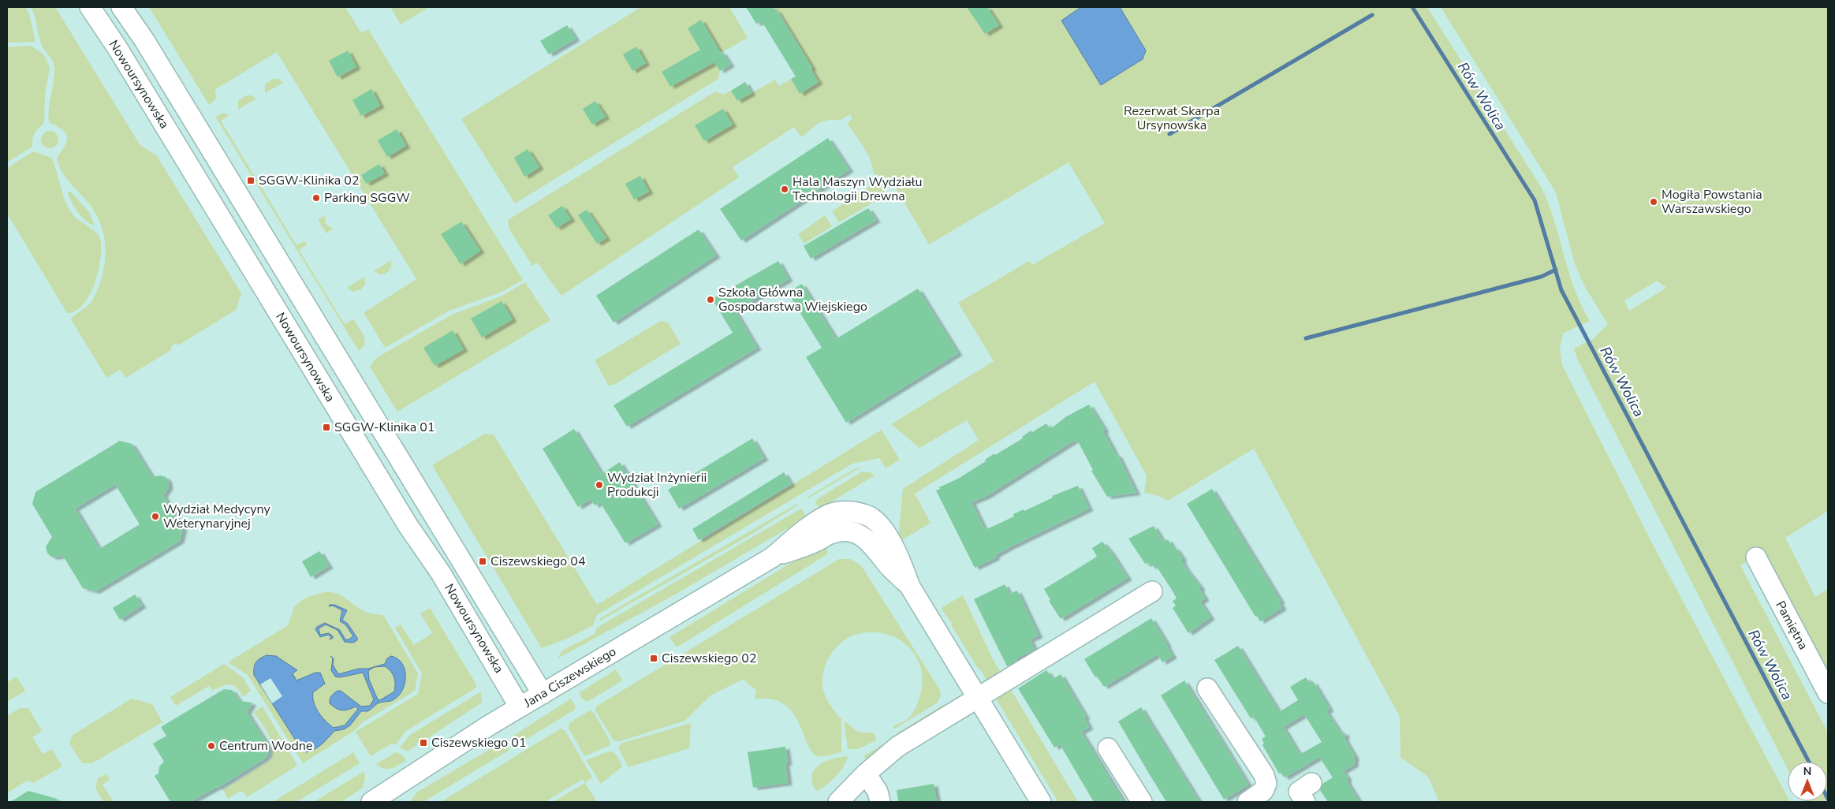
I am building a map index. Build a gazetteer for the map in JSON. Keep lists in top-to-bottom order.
{
  "streets": {
    "street": ["Nowoursynowska", "Pamiętna", "Jana Ciszewskiego"]
  },
  "crossings": [
    ["Nowoursynowska", "Jana Ciszewskiego"]
  ],
  "water": ["Rów Wolica"],
  "parks": ["Rezerwat Skarpa Ursynowska"],
  "places": {
    "transit": [
      "SGGW-Klinika 02",
      "SGGW-Klinika 01",
      "Ciszewskiego 04",
      "Ciszewskiego 02",
      "Ciszewskiego 01"
    ],
    "other": [
      "Hala Maszyn Wydziału Technologii Drewna",
      "Parking SGGW",
      "Mogiła Powstania Warszawskiego",
      "Szkoła Główna Gospodarstwa Wiejskiego",
      "Wydział Inżynierii Produkcji",
      "Wydział Medycyny Weterynaryjnej",
      "Centrum Wodne"
    ]
  },
  "north": "top"
}
